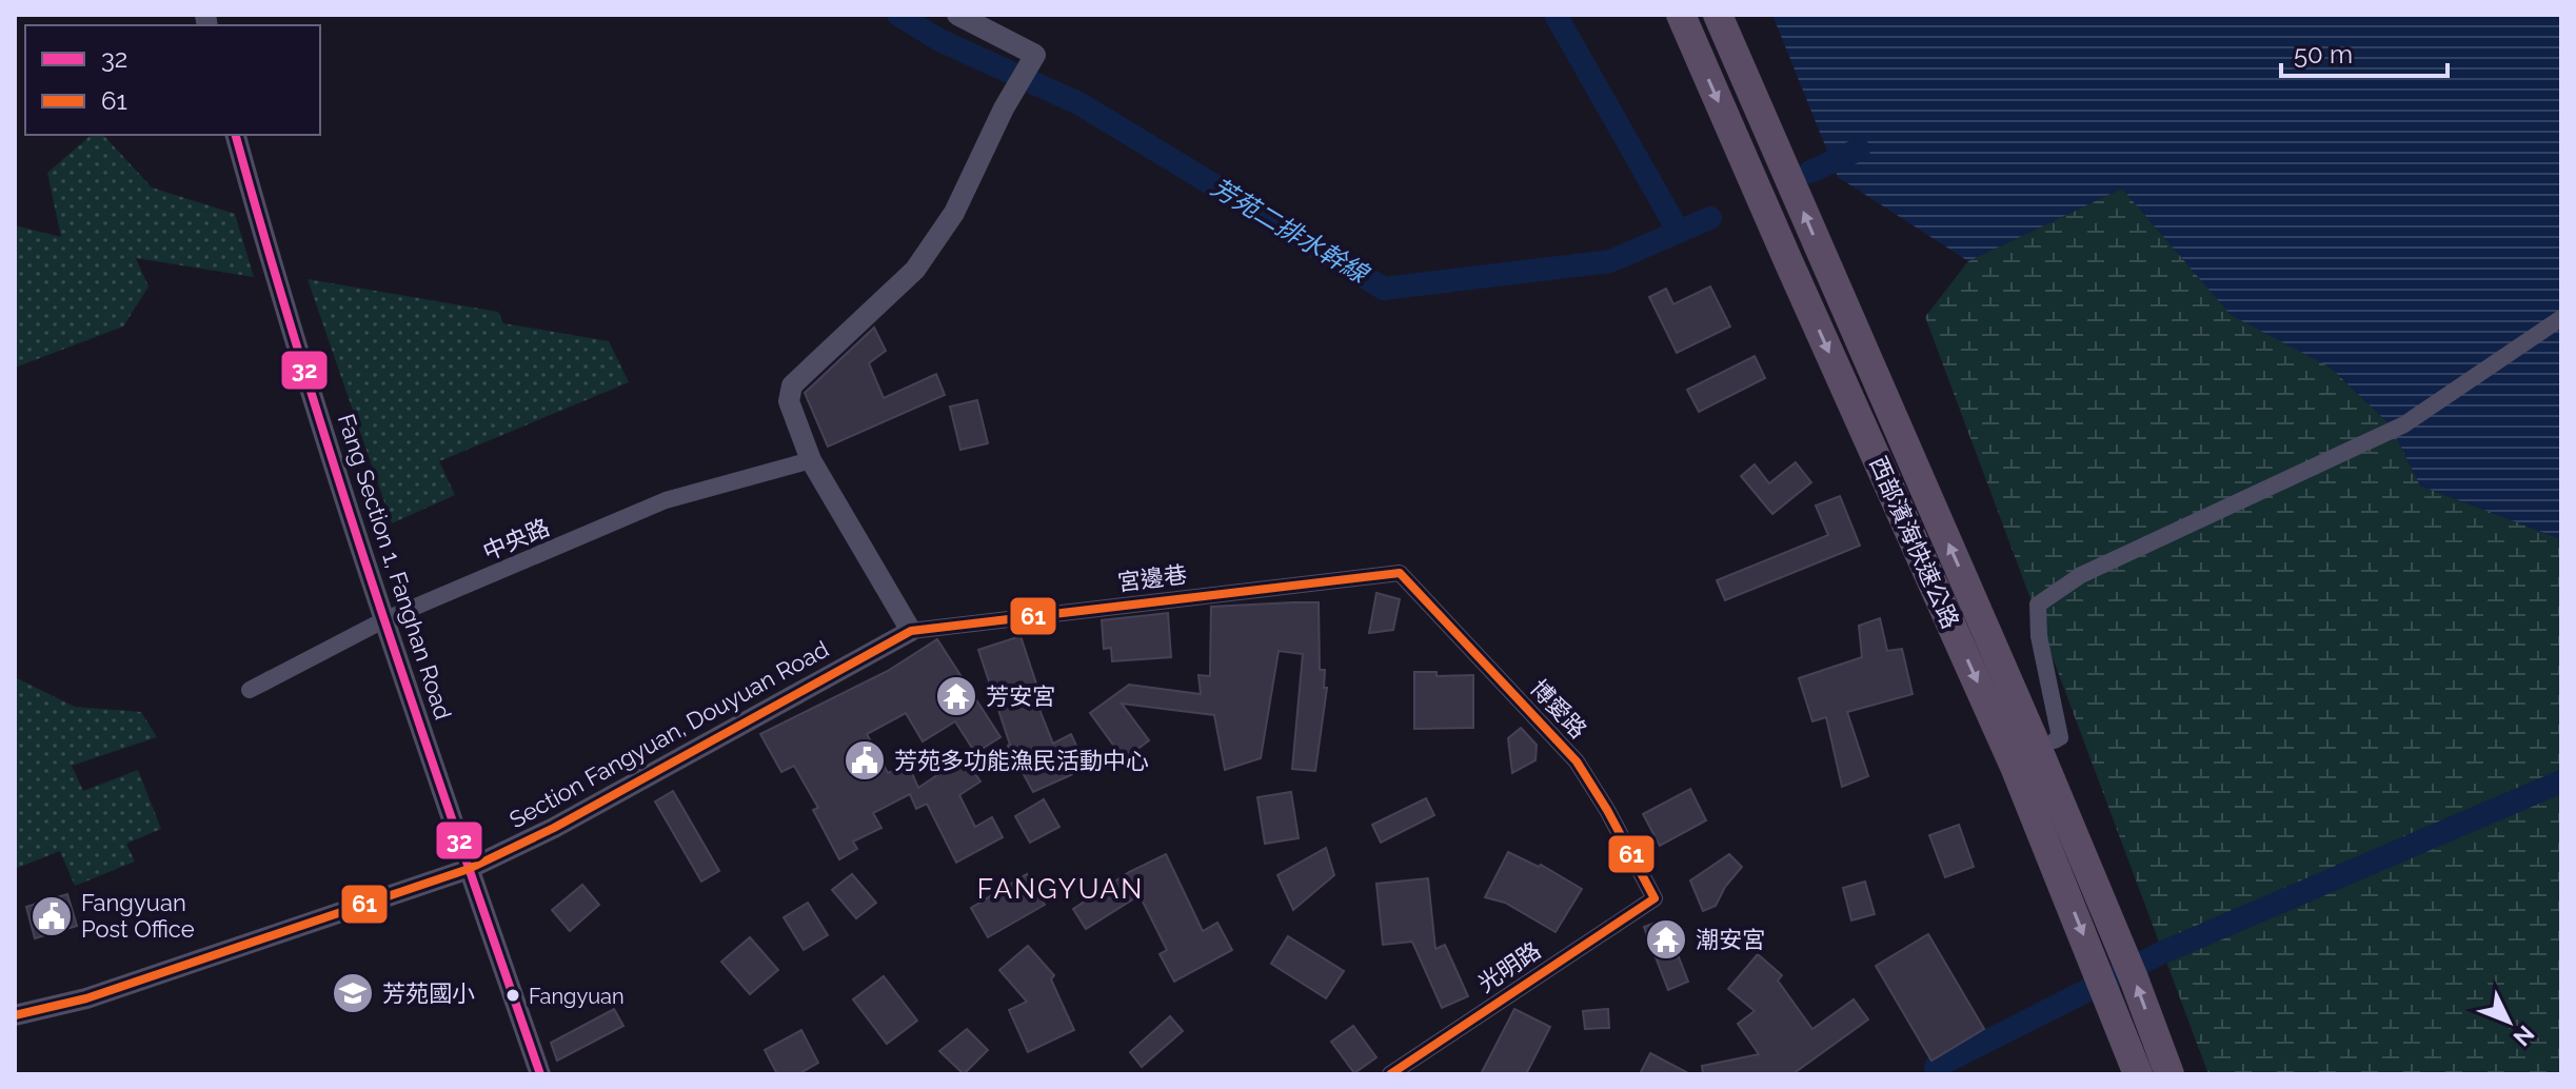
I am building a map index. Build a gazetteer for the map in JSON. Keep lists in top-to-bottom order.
{
  "streets": {
    "highway": ["西部濱海快速公路"],
    "street": [
      "中央路",
      "Fang Section 1, Fanghan Road",
      "宮邊巷",
      "博愛路",
      "Section Fangyuan, Douyuan Road",
      "光明路"
    ]
  },
  "crossings": [
    ["中央路", "Fang Section 1, Fanghan Road"],
    ["Fang Section 1, Fanghan Road", "Section Fangyuan, Douyuan Road"],
    ["宮邊巷", "博愛路"],
    ["宮邊巷", "Section Fangyuan, Douyuan Road"],
    ["博愛路", "光明路"]
  ],
  "districts": ["FANGYUAN"],
  "water": ["芳苑二排水幹線"],
  "places": {
    "temple": ["芳安宮", "潮安宮"],
    "public building": ["芳苑多功能漁民活動中心", "Fangyuan Post Office"],
    "school or university": ["芳苑國小"],
    "other": ["Fangyuan"]
  },
  "lines": ["transit line 32", "transit line 61"],
  "legend": ["32", "61"],
  "scale_bar": "50 m",
  "north": "bottom right"
}
